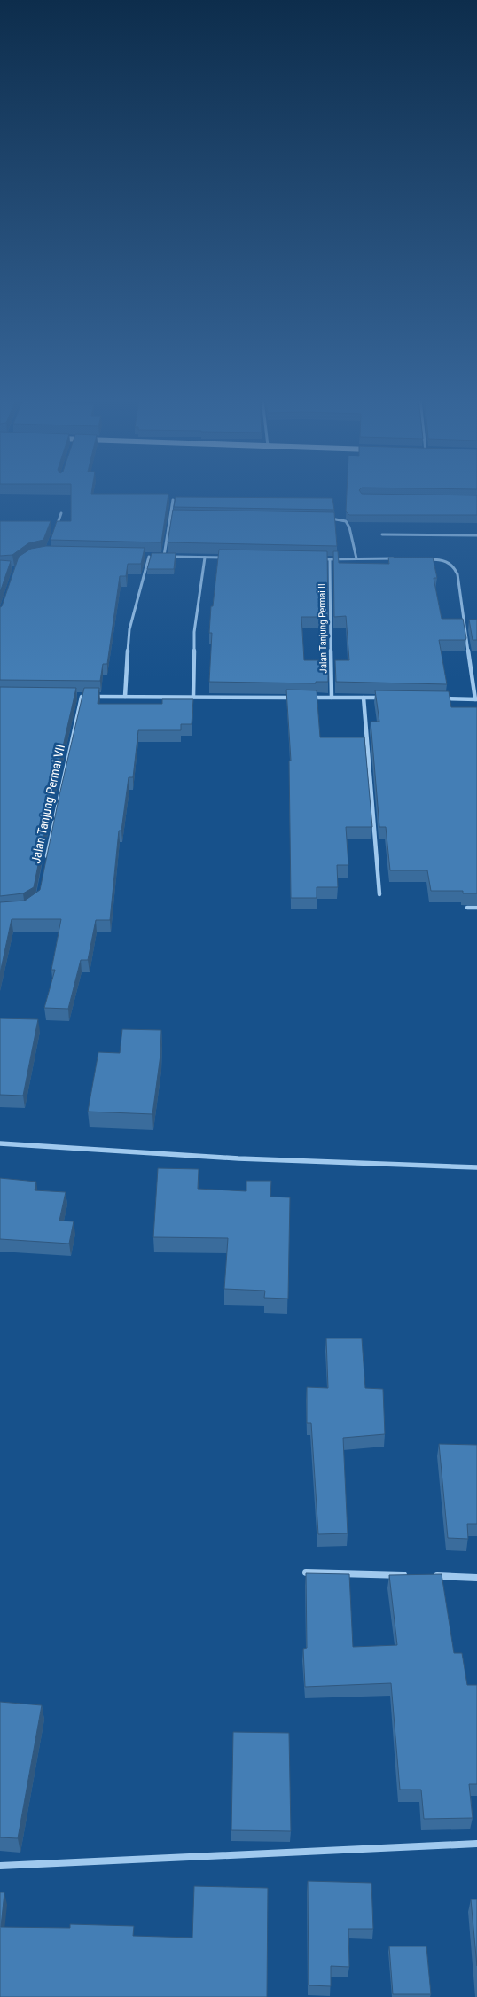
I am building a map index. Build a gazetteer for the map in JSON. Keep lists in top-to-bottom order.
{
  "streets": {
    "street": ["Jalan Tanjung Permai II", "Jalan Tanjung Permai VII"]
  }
}
